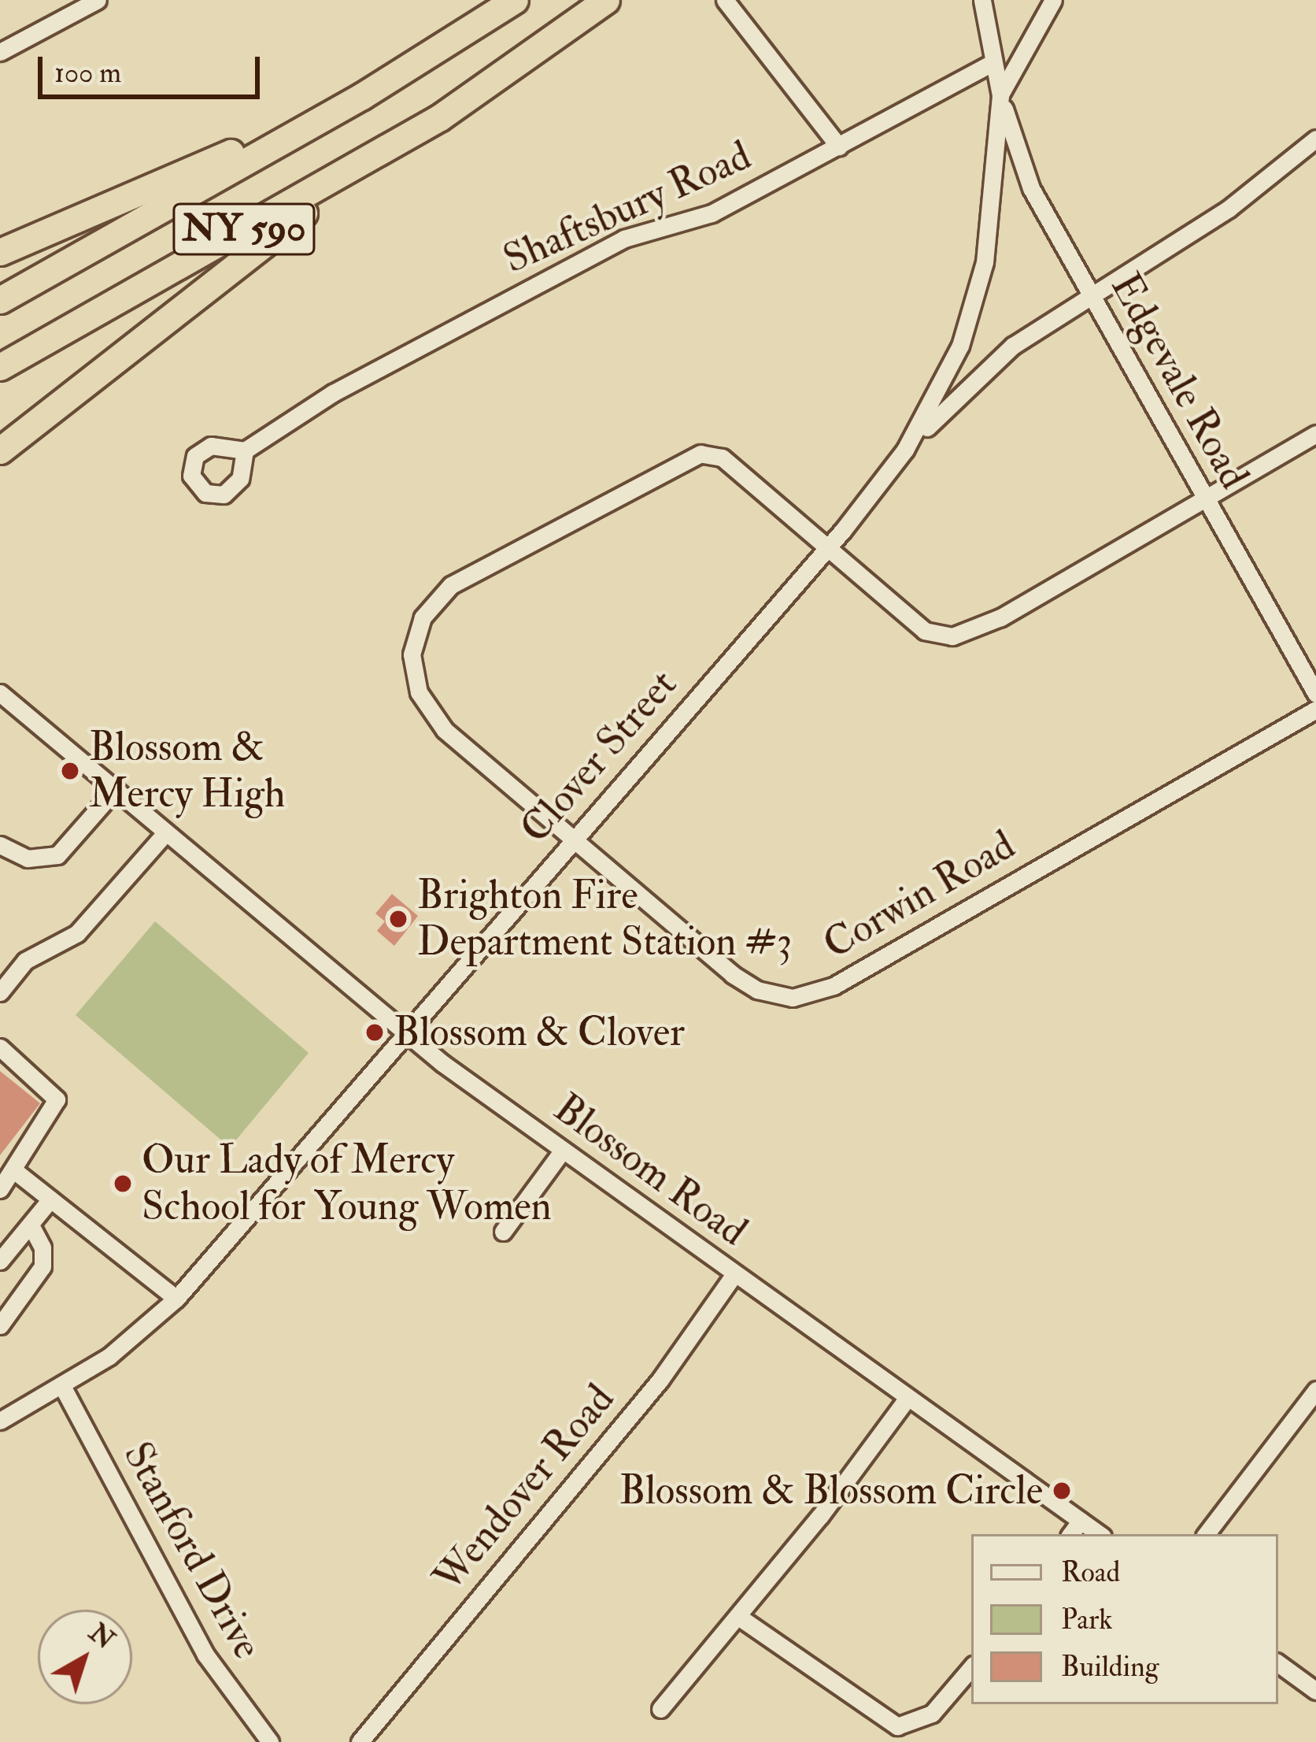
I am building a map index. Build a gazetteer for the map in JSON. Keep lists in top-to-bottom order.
{
  "streets": {
    "highway": ["NY 590"],
    "street": [
      "Shaftsbury Road",
      "Edgevale Road",
      "Clover Street",
      "Corwin Road",
      "Blossom Road",
      "Wendover Road",
      "Stanford Drive"
    ]
  },
  "crossings": [
    ["Shaftsbury Road", "Clover Street"],
    ["Edgevale Road", "Clover Street"],
    ["Edgevale Road", "Corwin Road"],
    ["Clover Street", "Corwin Road"],
    ["Clover Street", "Blossom Road"],
    ["Clover Street", "Stanford Drive"],
    ["Blossom Road", "Wendover Road"]
  ],
  "places": [
    "Blossom & Mercy High",
    "Brighton Fire Department Station #3",
    "Blossom & Clover",
    "Our Lady of Mercy School for Young Women",
    "Blossom & Blossom Circle"
  ],
  "legend": ["Road", "Park", "Building"],
  "scale_bar": "100 m",
  "north": "top right"
}
